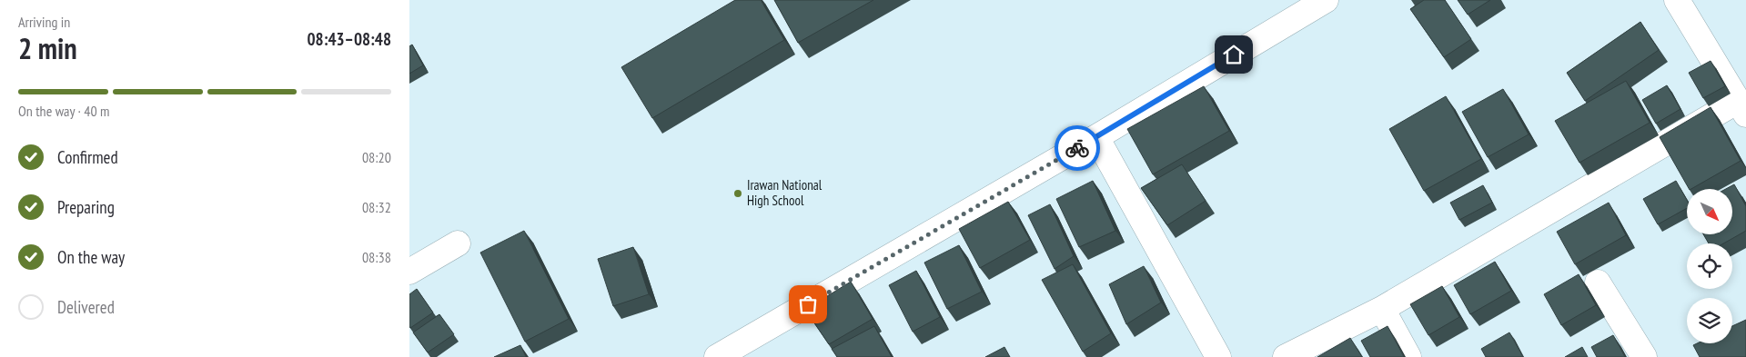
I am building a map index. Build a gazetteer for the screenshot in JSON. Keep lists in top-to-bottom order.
{
  "places": ["Irawan National High School"],
  "north": "bottom right",
  "page": {
    "heading": ["2 min", "Arriving in", "08:43–08:48"],
    "bar": "On the way · 40 m",
    "list": [
      ["Confirmed", "08:20"],
      ["Preparing", "08:32"],
      ["On the way", "08:38"],
      "Delivered"
    ]
  }
}
